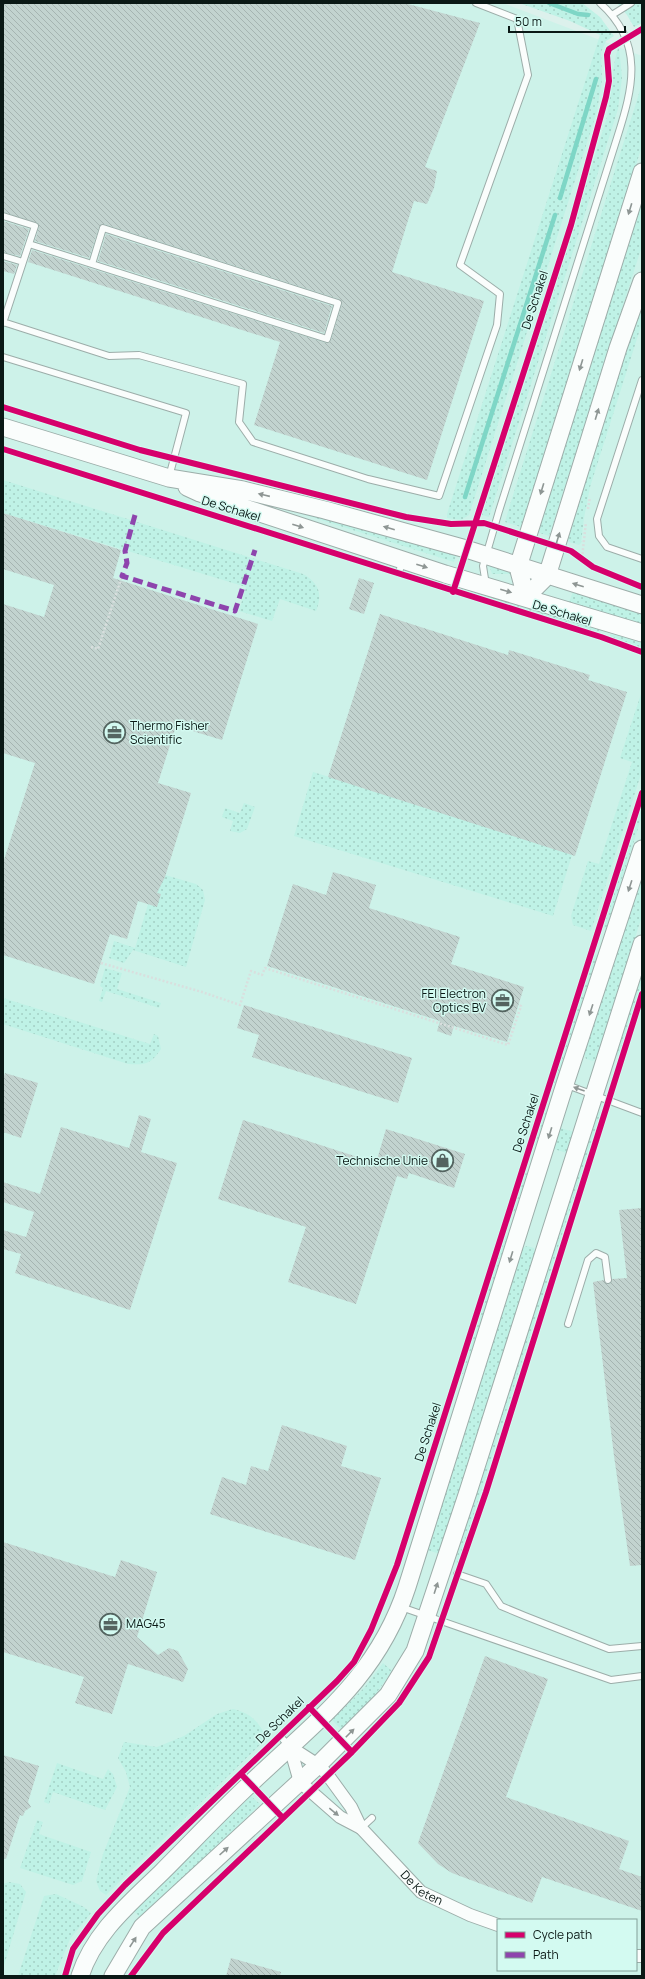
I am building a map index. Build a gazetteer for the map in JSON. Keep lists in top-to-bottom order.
{
  "streets": {
    "street": ["De Schakel", "De Keten"]
  },
  "places": {
    "office": ["Thermo Fisher Scientific", "FEI Electron Optics BV", "MAG45"],
    "shop": ["Technische Unie"]
  },
  "legend": ["Cycle path", "Path"],
  "scale_bar": "50 m"
}
